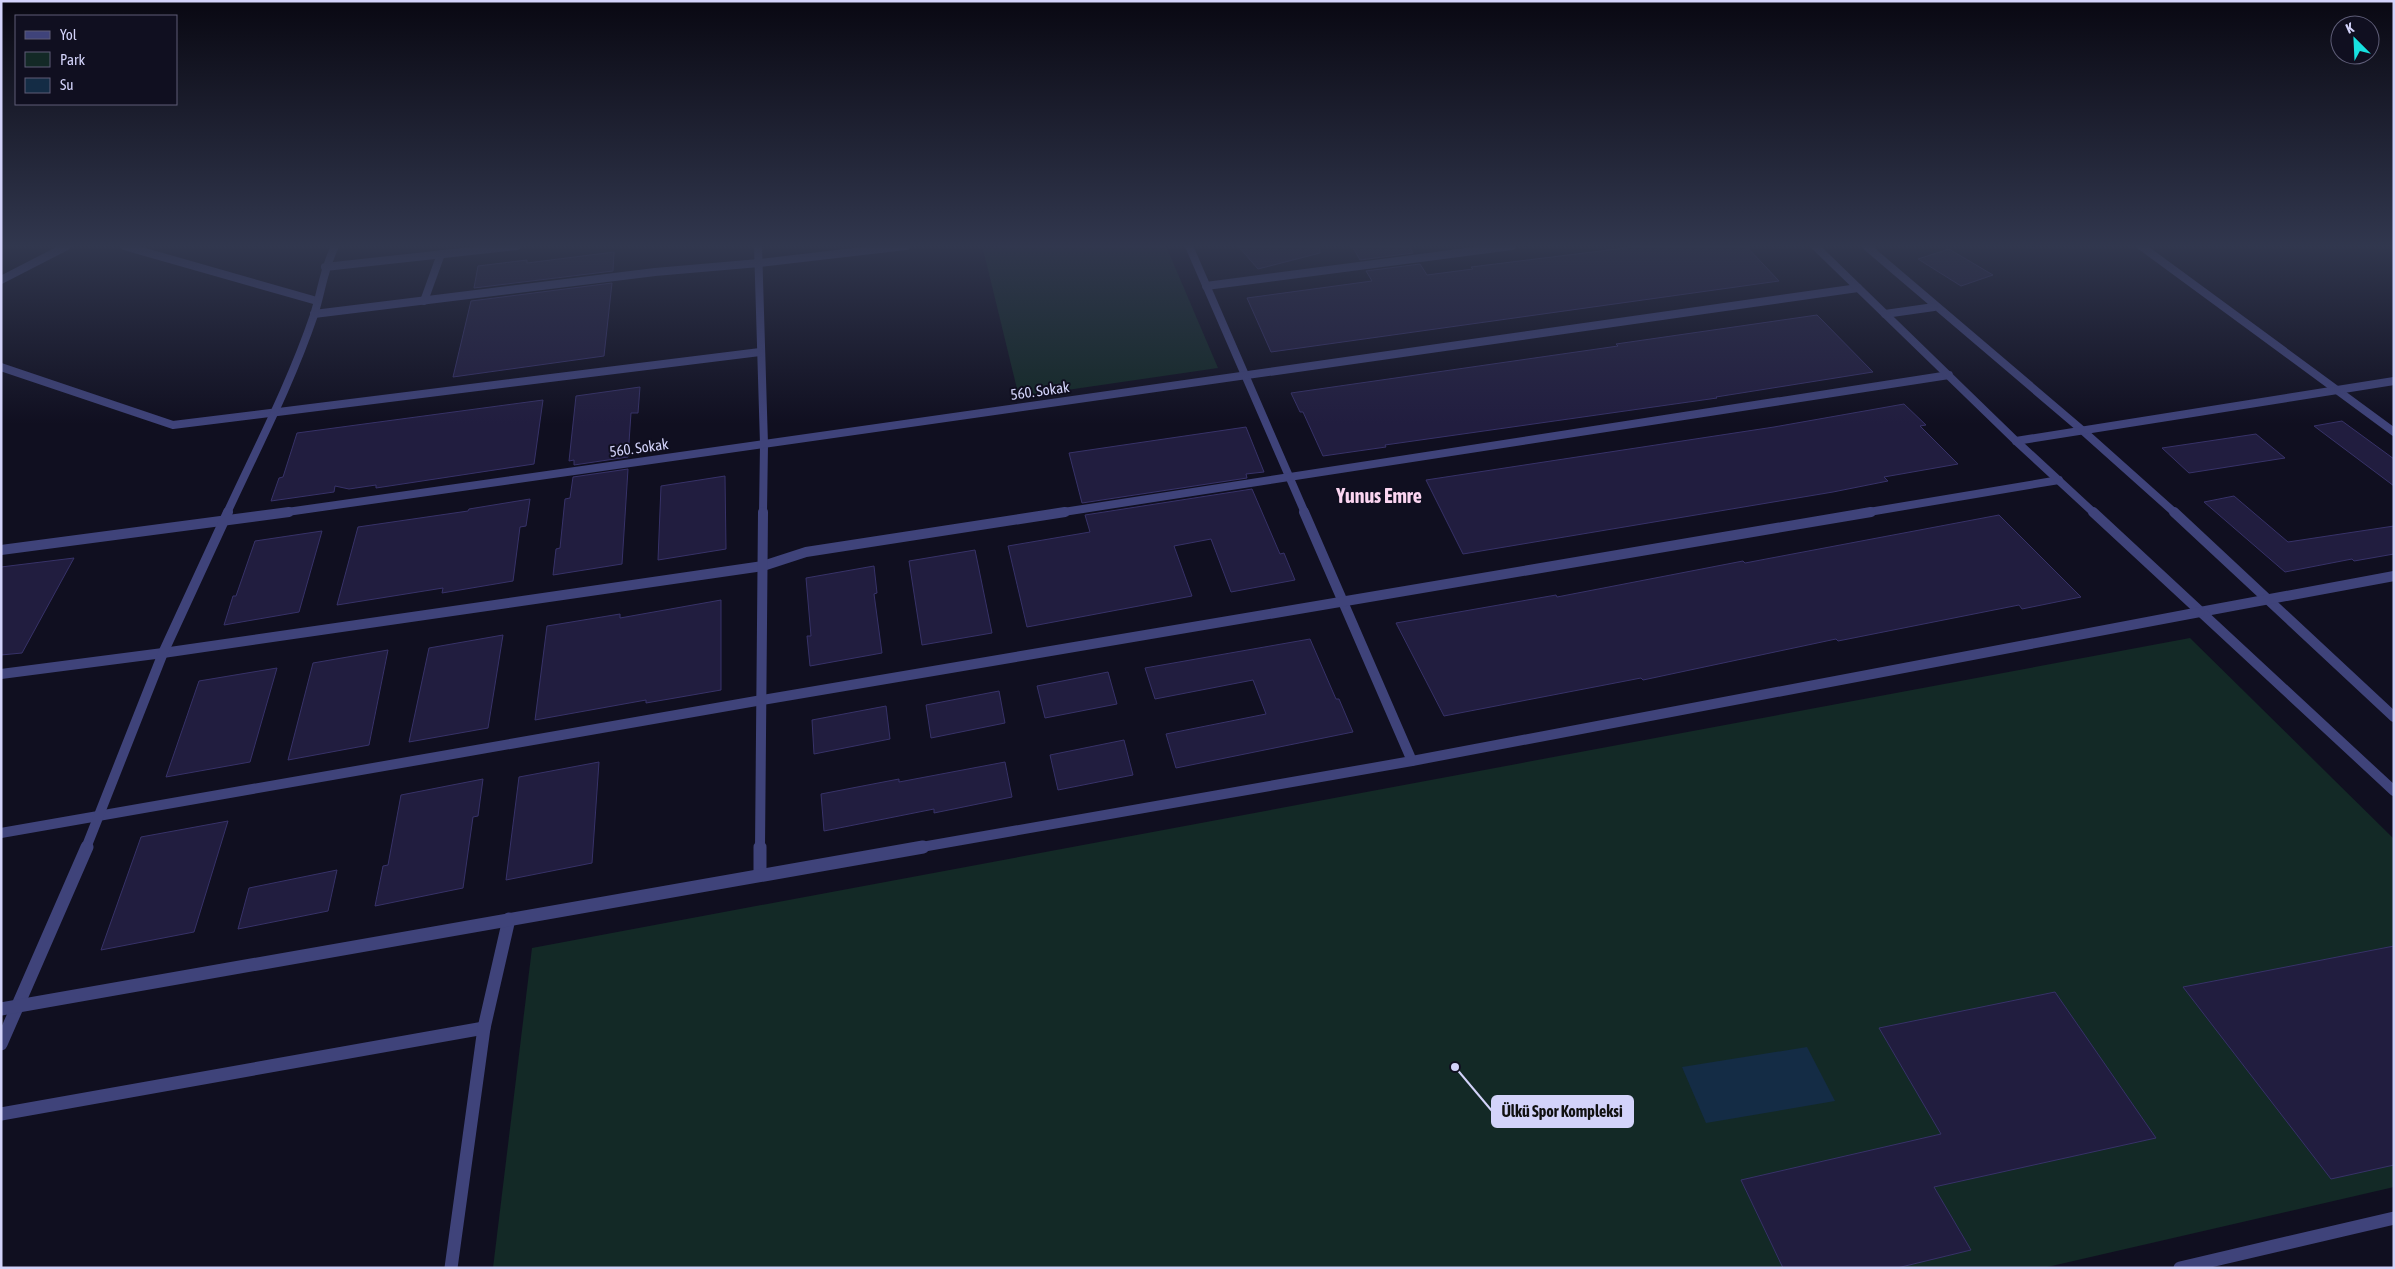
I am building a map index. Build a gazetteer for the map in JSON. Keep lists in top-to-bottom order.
{
  "streets": {
    "street": ["560. Sokak"]
  },
  "districts": ["Yunus Emre"],
  "places": ["Ülkü Spor Kompleksi"],
  "legend": ["Yol", "Park", "Su"],
  "north": "top left"
}
